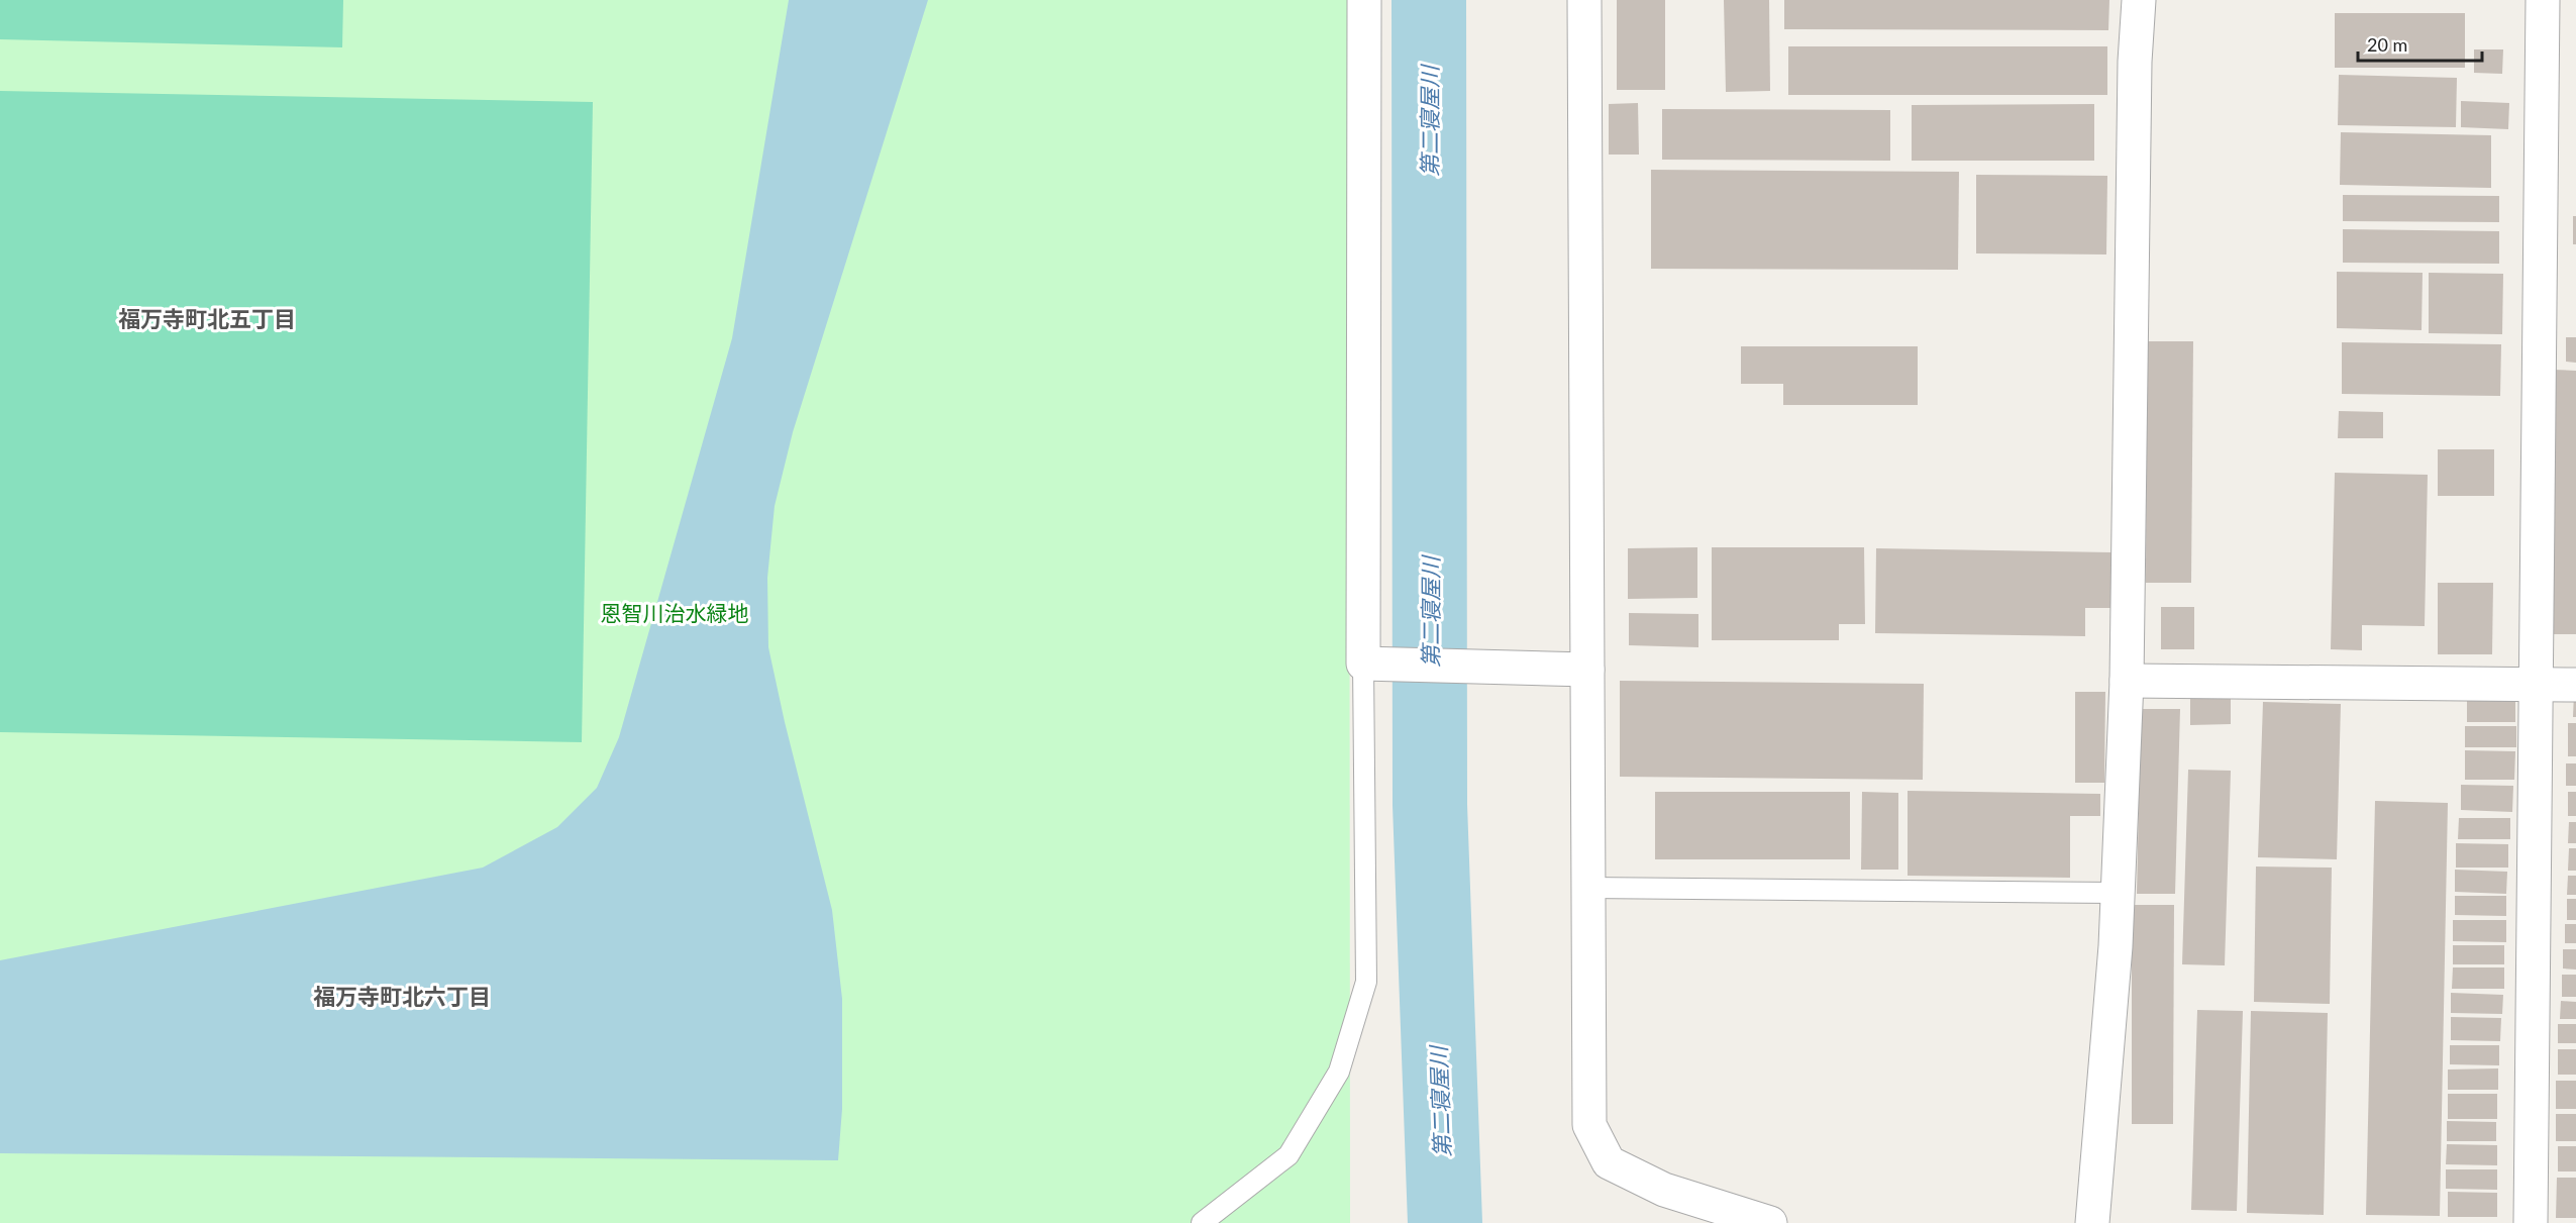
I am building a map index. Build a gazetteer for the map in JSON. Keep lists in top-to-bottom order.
{
  "districts": ["福万寺町北五丁目", "福万寺町北六丁目"],
  "water": ["第二寝屋川"],
  "parks": ["恩智川治水緑地"],
  "scale_bar": "20 m"
}
